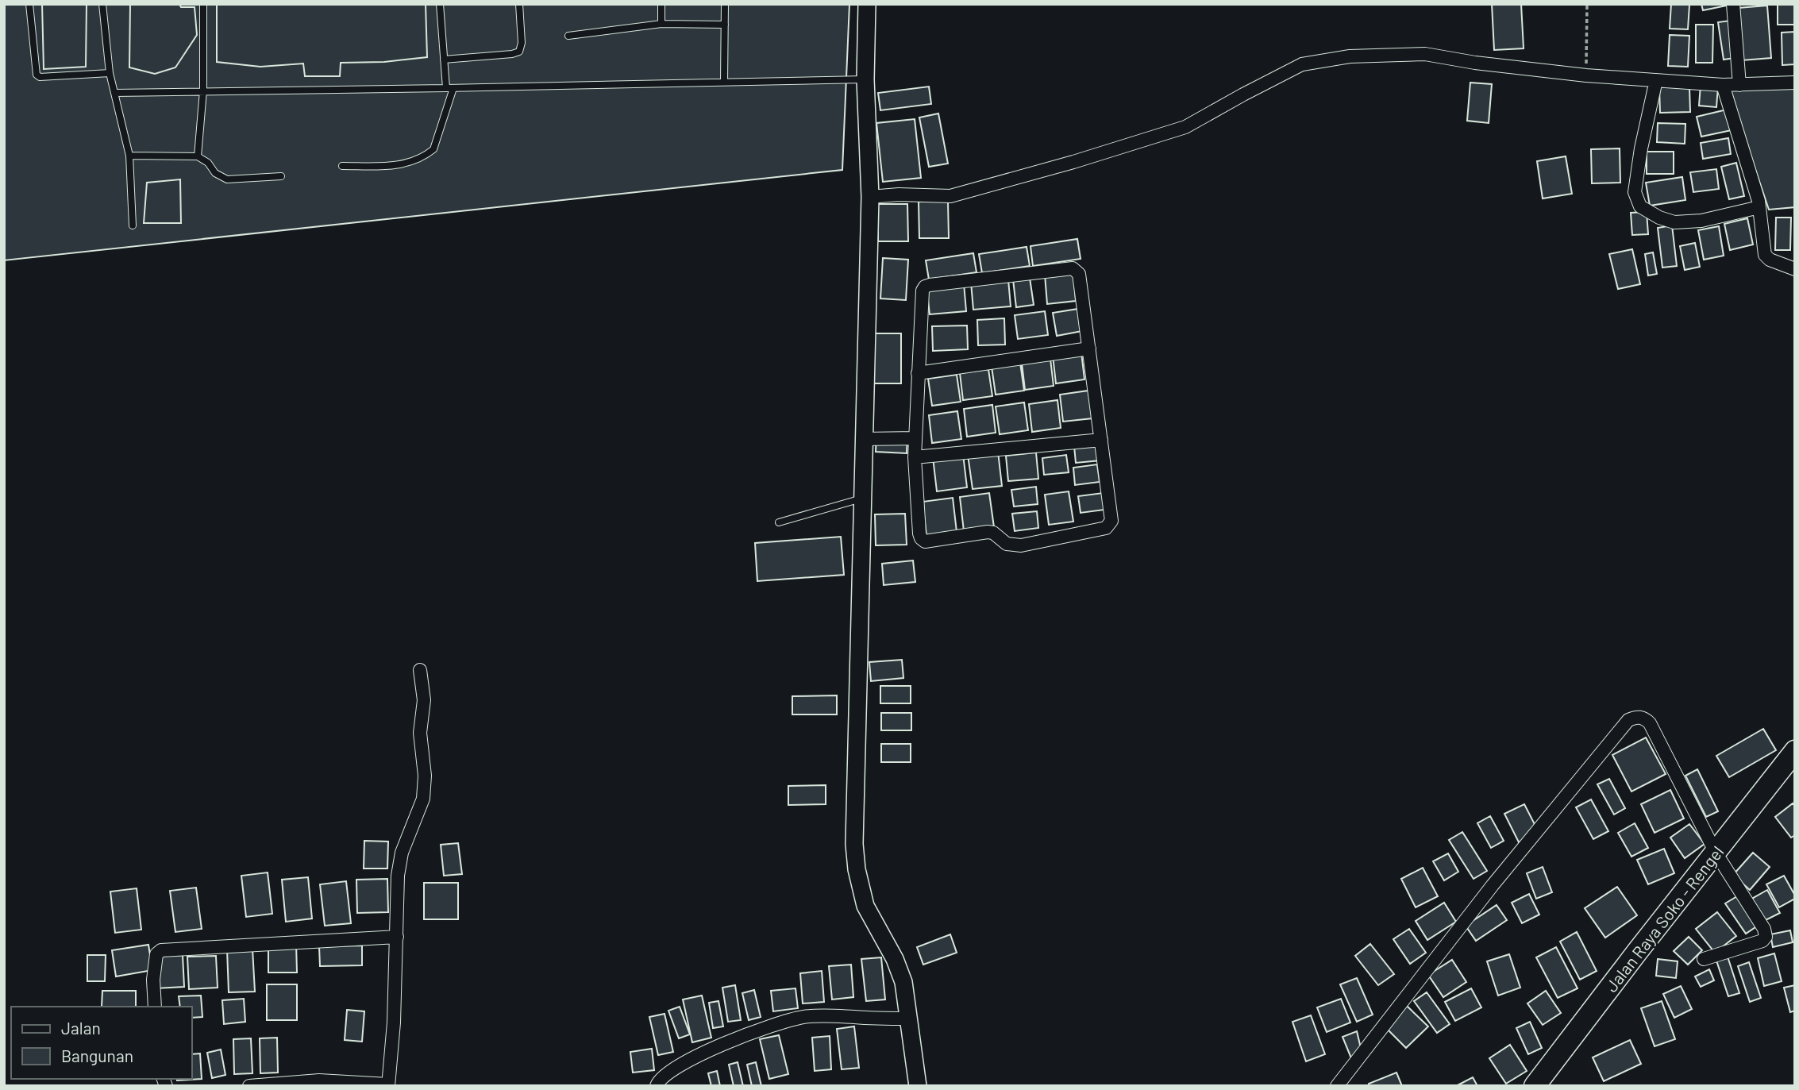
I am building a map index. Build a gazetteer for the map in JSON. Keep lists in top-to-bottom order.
{
  "streets": {
    "main road": ["Jalan Raya Soko - Rengel"]
  },
  "legend": ["Jalan", "Bangunan"]
}
